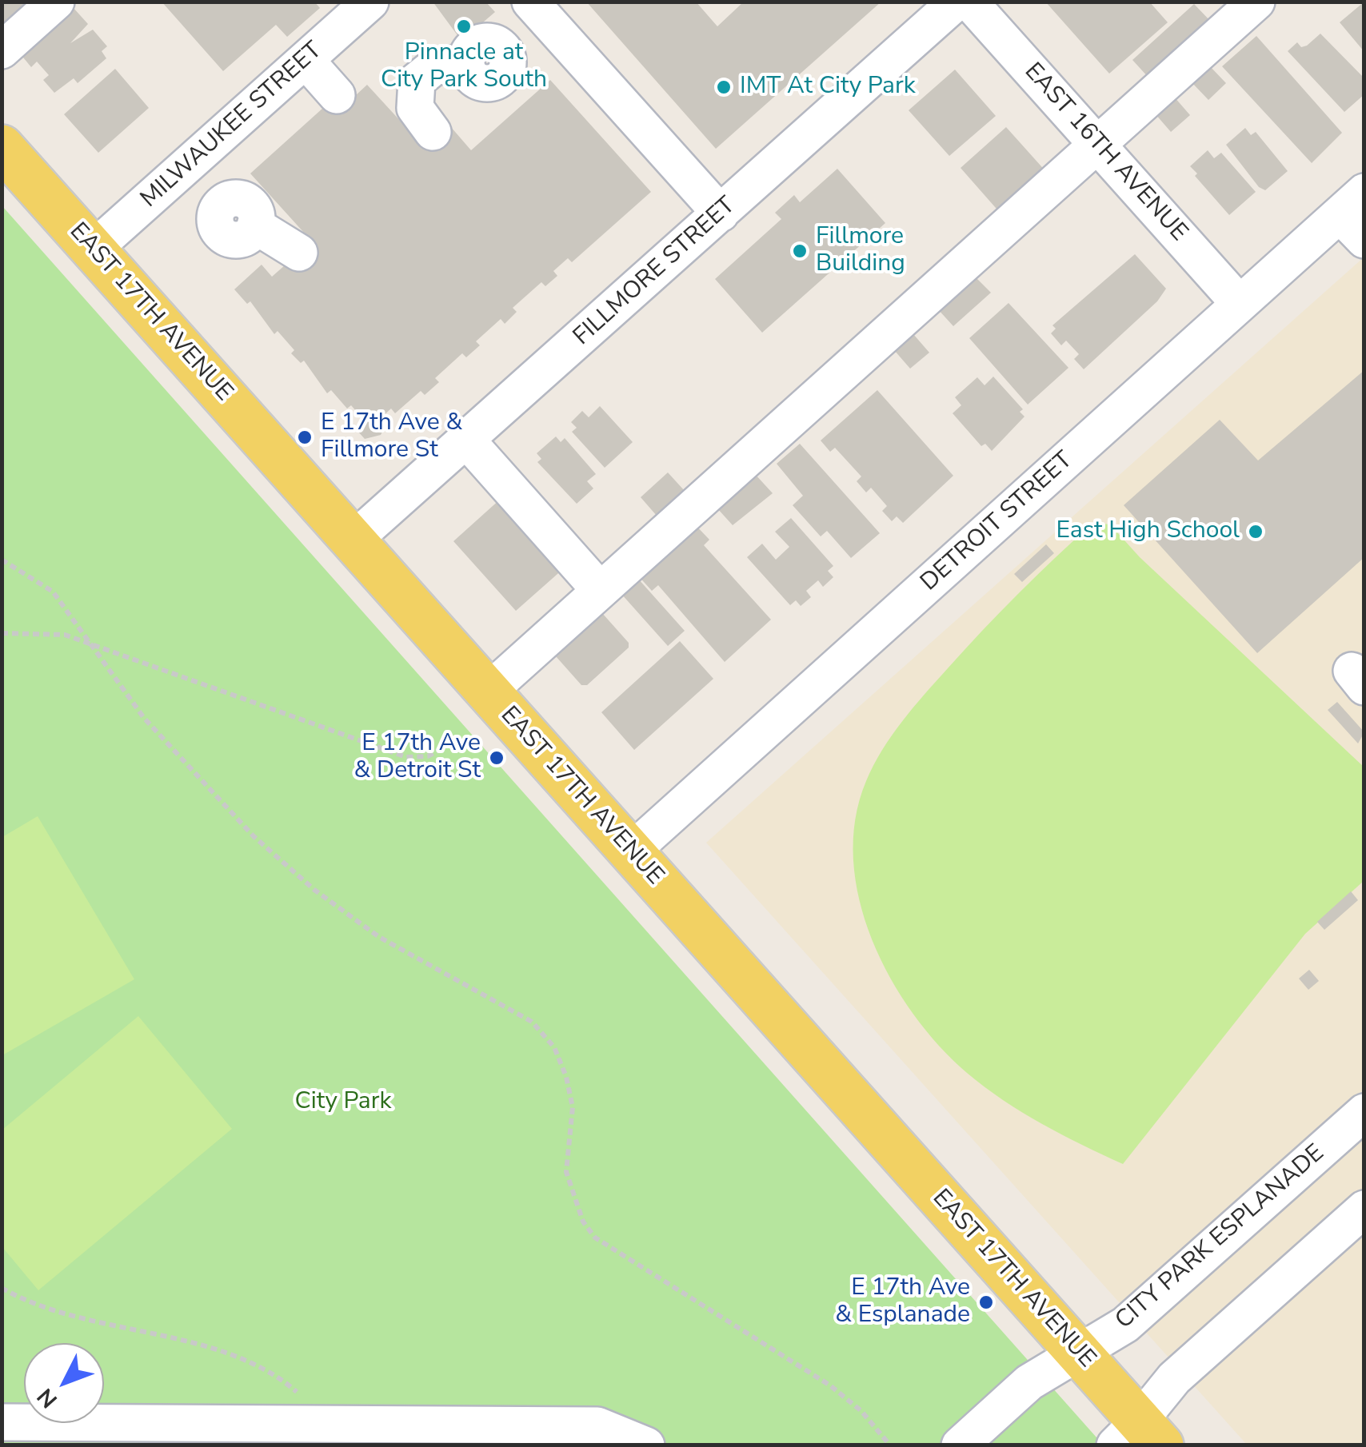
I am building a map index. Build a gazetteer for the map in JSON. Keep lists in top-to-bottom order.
{
  "streets": {
    "main road": ["EAST 17TH AVENUE"],
    "street": [
      "MILWAUKEE STREET",
      "EAST 16TH AVENUE",
      "FILLMORE STREET",
      "DETROIT STREET",
      "CITY PARK ESPLANADE"
    ]
  },
  "crossings": [
    ["MILWAUKEE STREET", "EAST 17TH AVENUE"],
    ["EAST 16TH AVENUE", "DETROIT STREET"],
    ["FILLMORE STREET", "EAST 17TH AVENUE"],
    ["EAST 17TH AVENUE", "DETROIT STREET"],
    ["EAST 17TH AVENUE", "CITY PARK ESPLANADE"]
  ],
  "parks": ["City Park"],
  "places": [
    "Pinnacle at City Park South",
    "IMT At City Park",
    "Fillmore Building",
    "E 17th Ave & Fillmore St",
    "East High School",
    "E 17th Ave & Detroit St",
    "E 17th Ave & Esplanade"
  ],
  "north": "bottom left"
}
